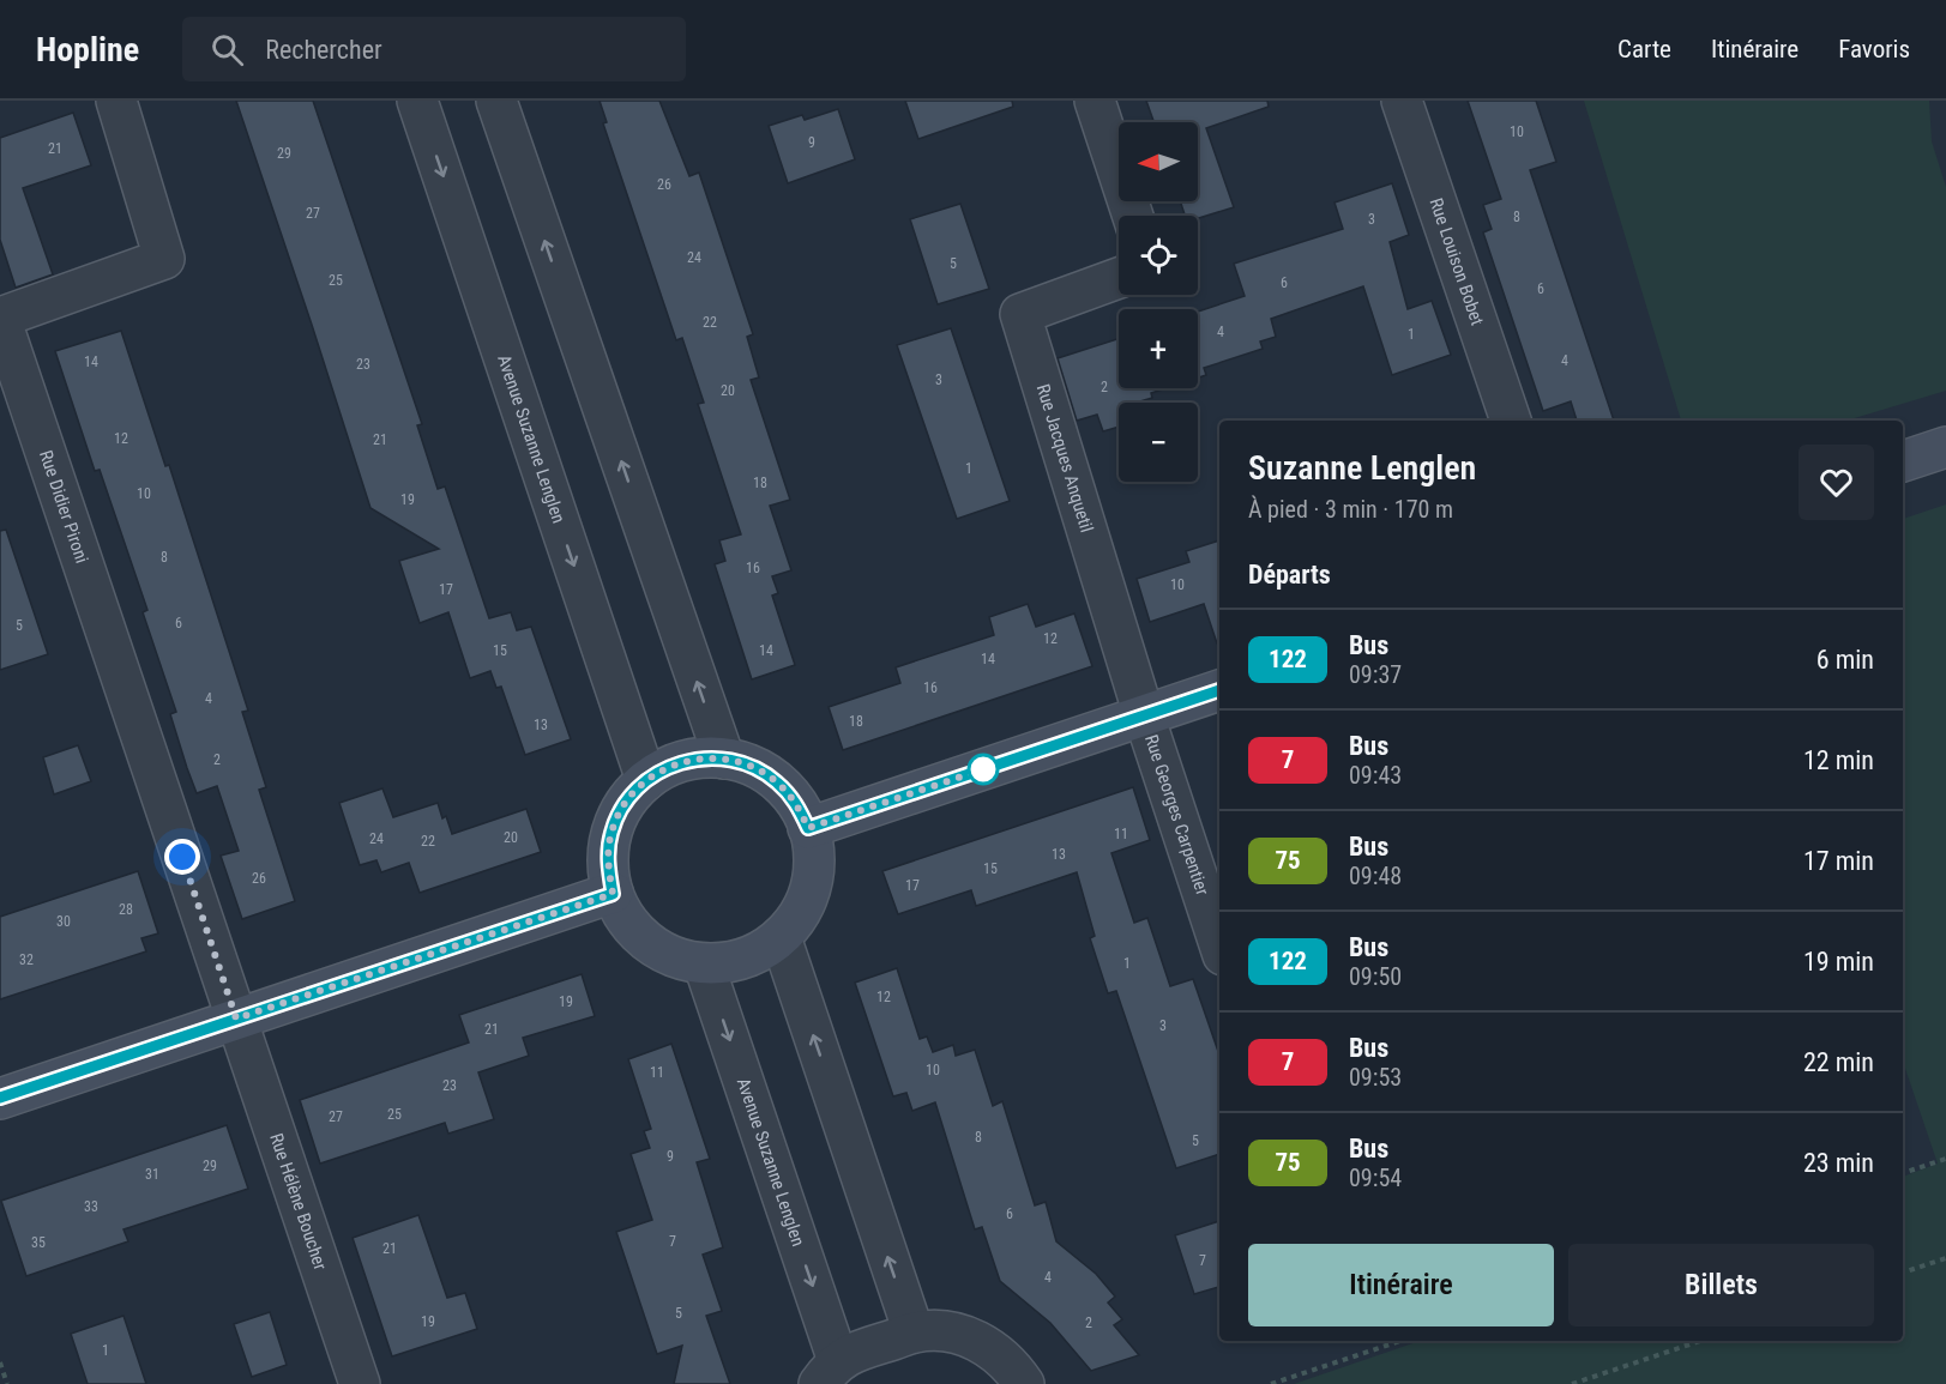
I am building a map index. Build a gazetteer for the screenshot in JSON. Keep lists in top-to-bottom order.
{
  "streets": {
    "street": [
      "Rue Louison Bobet",
      "Avenue Suzanne Lenglen",
      "Rue Jacques Anquetil",
      "Rue Didier Pironi",
      "Rue Georges Carpentier",
      "Rue Hélène Boucher"
    ]
  },
  "crossings": [
    ["Rue Jacques Anquetil", "Rue Georges Carpentier"],
    ["Rue Didier Pironi", "Rue Hélène Boucher"]
  ],
  "lines": ["bus line 122"],
  "house_numbers": [
    "10",
    "9",
    "21",
    "29",
    "26",
    "27",
    "8",
    "3",
    "24",
    "5",
    "25",
    "6",
    "6",
    "22",
    "4",
    "1",
    "4",
    "14",
    "23",
    "3",
    "2",
    "20",
    "12",
    "21",
    "1",
    "18",
    "10",
    "19",
    "8",
    "16",
    "10",
    "17",
    "6",
    "5",
    "12",
    "15",
    "14",
    "14",
    "16",
    "4",
    "18",
    "13",
    "2",
    "11",
    "20",
    "24",
    "22",
    "13",
    "15",
    "26",
    "17",
    "28",
    "30",
    "32",
    "1",
    "12",
    "19",
    "3",
    "21",
    "10",
    "11",
    "23",
    "25",
    "27",
    "8",
    "5",
    "9",
    "29",
    "31",
    "33",
    "6",
    "7",
    "35",
    "21",
    "7",
    "4",
    "5",
    "19",
    "2",
    "1"
  ],
  "north": "left",
  "page": {
    "header": "Hopline",
    "search": "Rechercher",
    "nav": ["Carte", "Itinéraire", "Favoris"],
    "map_buttons": ["+", "−"],
    "heading": [
      ["Suzanne Lenglen", "À pied · 3 min · 170 m"],
      "Départs"
    ],
    "list": [
      {
        "mark": "122",
        "name": "Bus",
        "note": "09:37",
        "value": "6 min"
      },
      {
        "mark": "7",
        "name": "Bus",
        "note": "09:43",
        "value": "12 min"
      },
      {
        "mark": "75",
        "name": "Bus",
        "note": "09:48",
        "value": "17 min"
      },
      {
        "mark": "122",
        "name": "Bus",
        "note": "09:50",
        "value": "19 min"
      },
      {
        "mark": "7",
        "name": "Bus",
        "note": "09:53",
        "value": "22 min"
      },
      {
        "mark": "75",
        "name": "Bus",
        "note": "09:54",
        "value": "23 min"
      }
    ],
    "buttons": ["Itinéraire", "Billets"]
  }
}
